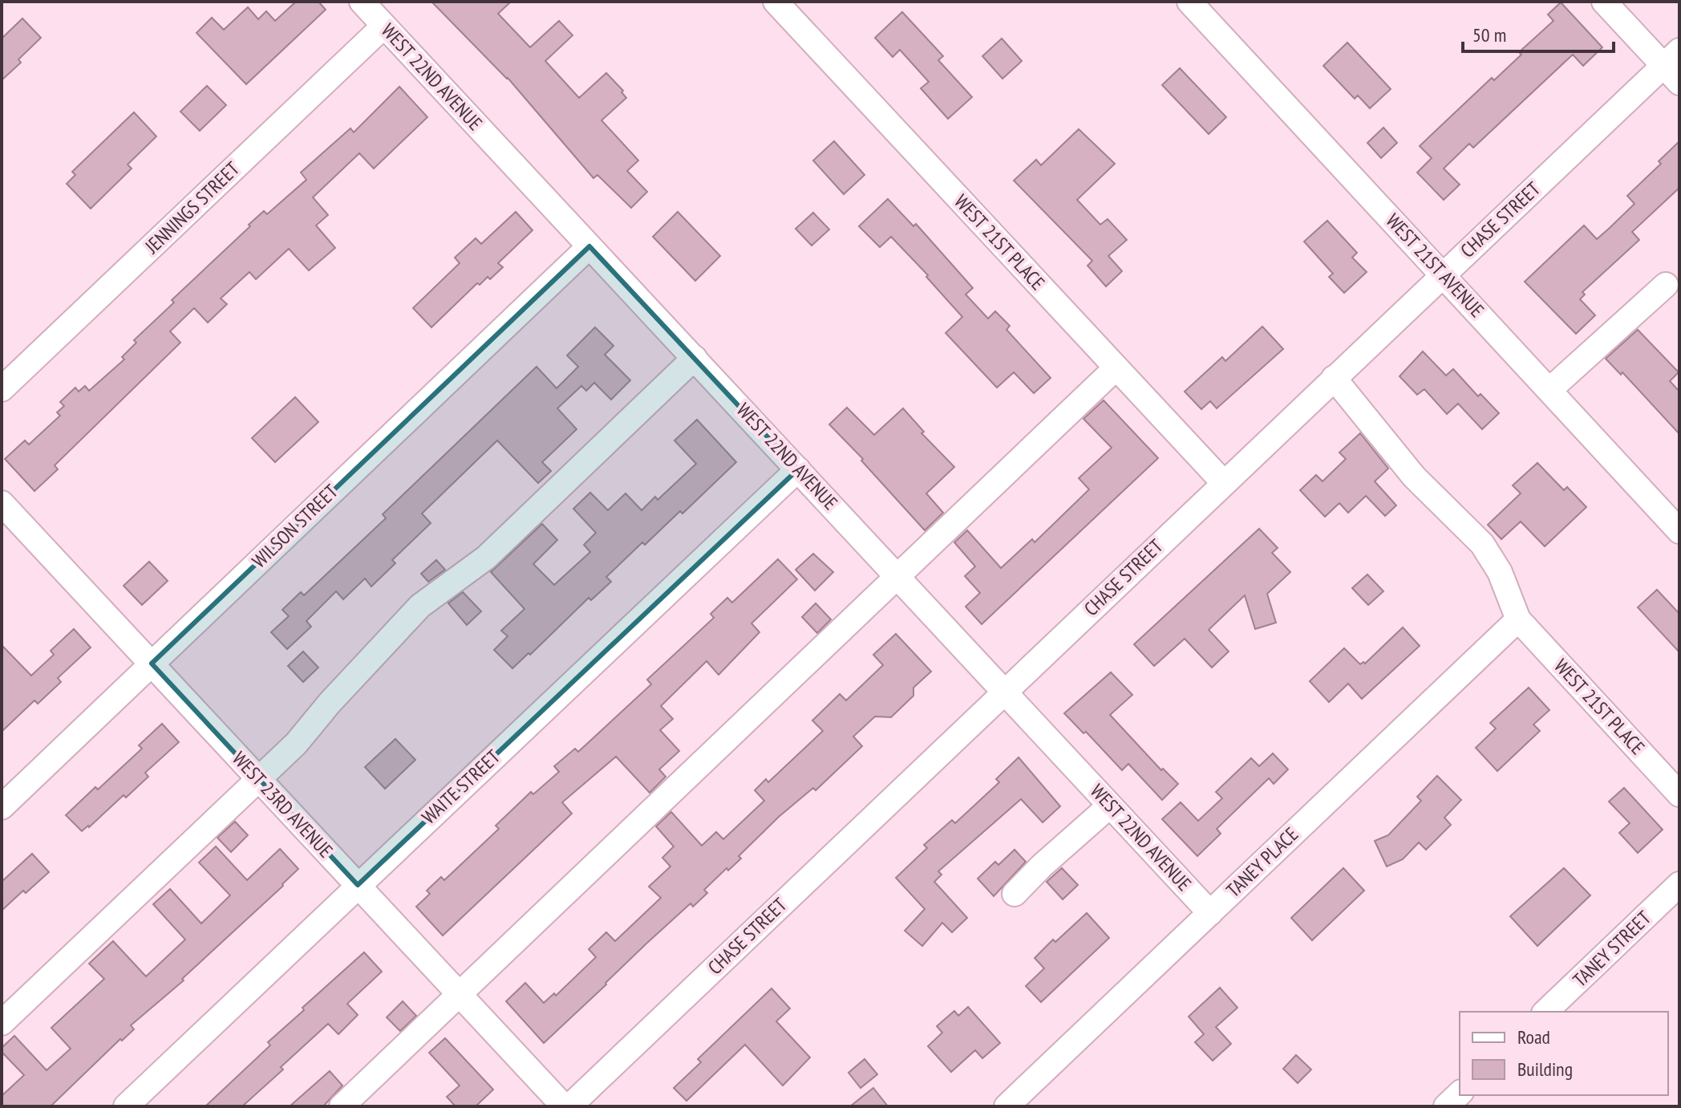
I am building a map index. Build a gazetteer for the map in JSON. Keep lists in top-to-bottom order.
{
  "streets": {
    "street": [
      "WEST 22ND AVENUE",
      "JENNINGS STREET",
      "CHASE STREET",
      "WEST 21ST PLACE",
      "WEST 21ST AVENUE",
      "WILSON STREET",
      "WAITE STREET",
      "WEST 23RD AVENUE",
      "TANEY PLACE",
      "TANEY STREET"
    ]
  },
  "crossings": [
    ["WEST 22ND AVENUE", "JENNINGS STREET"],
    ["WEST 22ND AVENUE", "CHASE STREET"],
    ["WEST 22ND AVENUE", "WILSON STREET"],
    ["WEST 22ND AVENUE", "WAITE STREET"],
    ["WEST 22ND AVENUE", "TANEY PLACE"],
    ["CHASE STREET", "WEST 21ST PLACE"],
    ["CHASE STREET", "WEST 21ST AVENUE"],
    ["WEST 21ST PLACE", "TANEY PLACE"],
    ["WILSON STREET", "WEST 23RD AVENUE"],
    ["WAITE STREET", "WEST 23RD AVENUE"]
  ],
  "legend": ["Road", "Building"],
  "scale_bar": "50 m"
}
